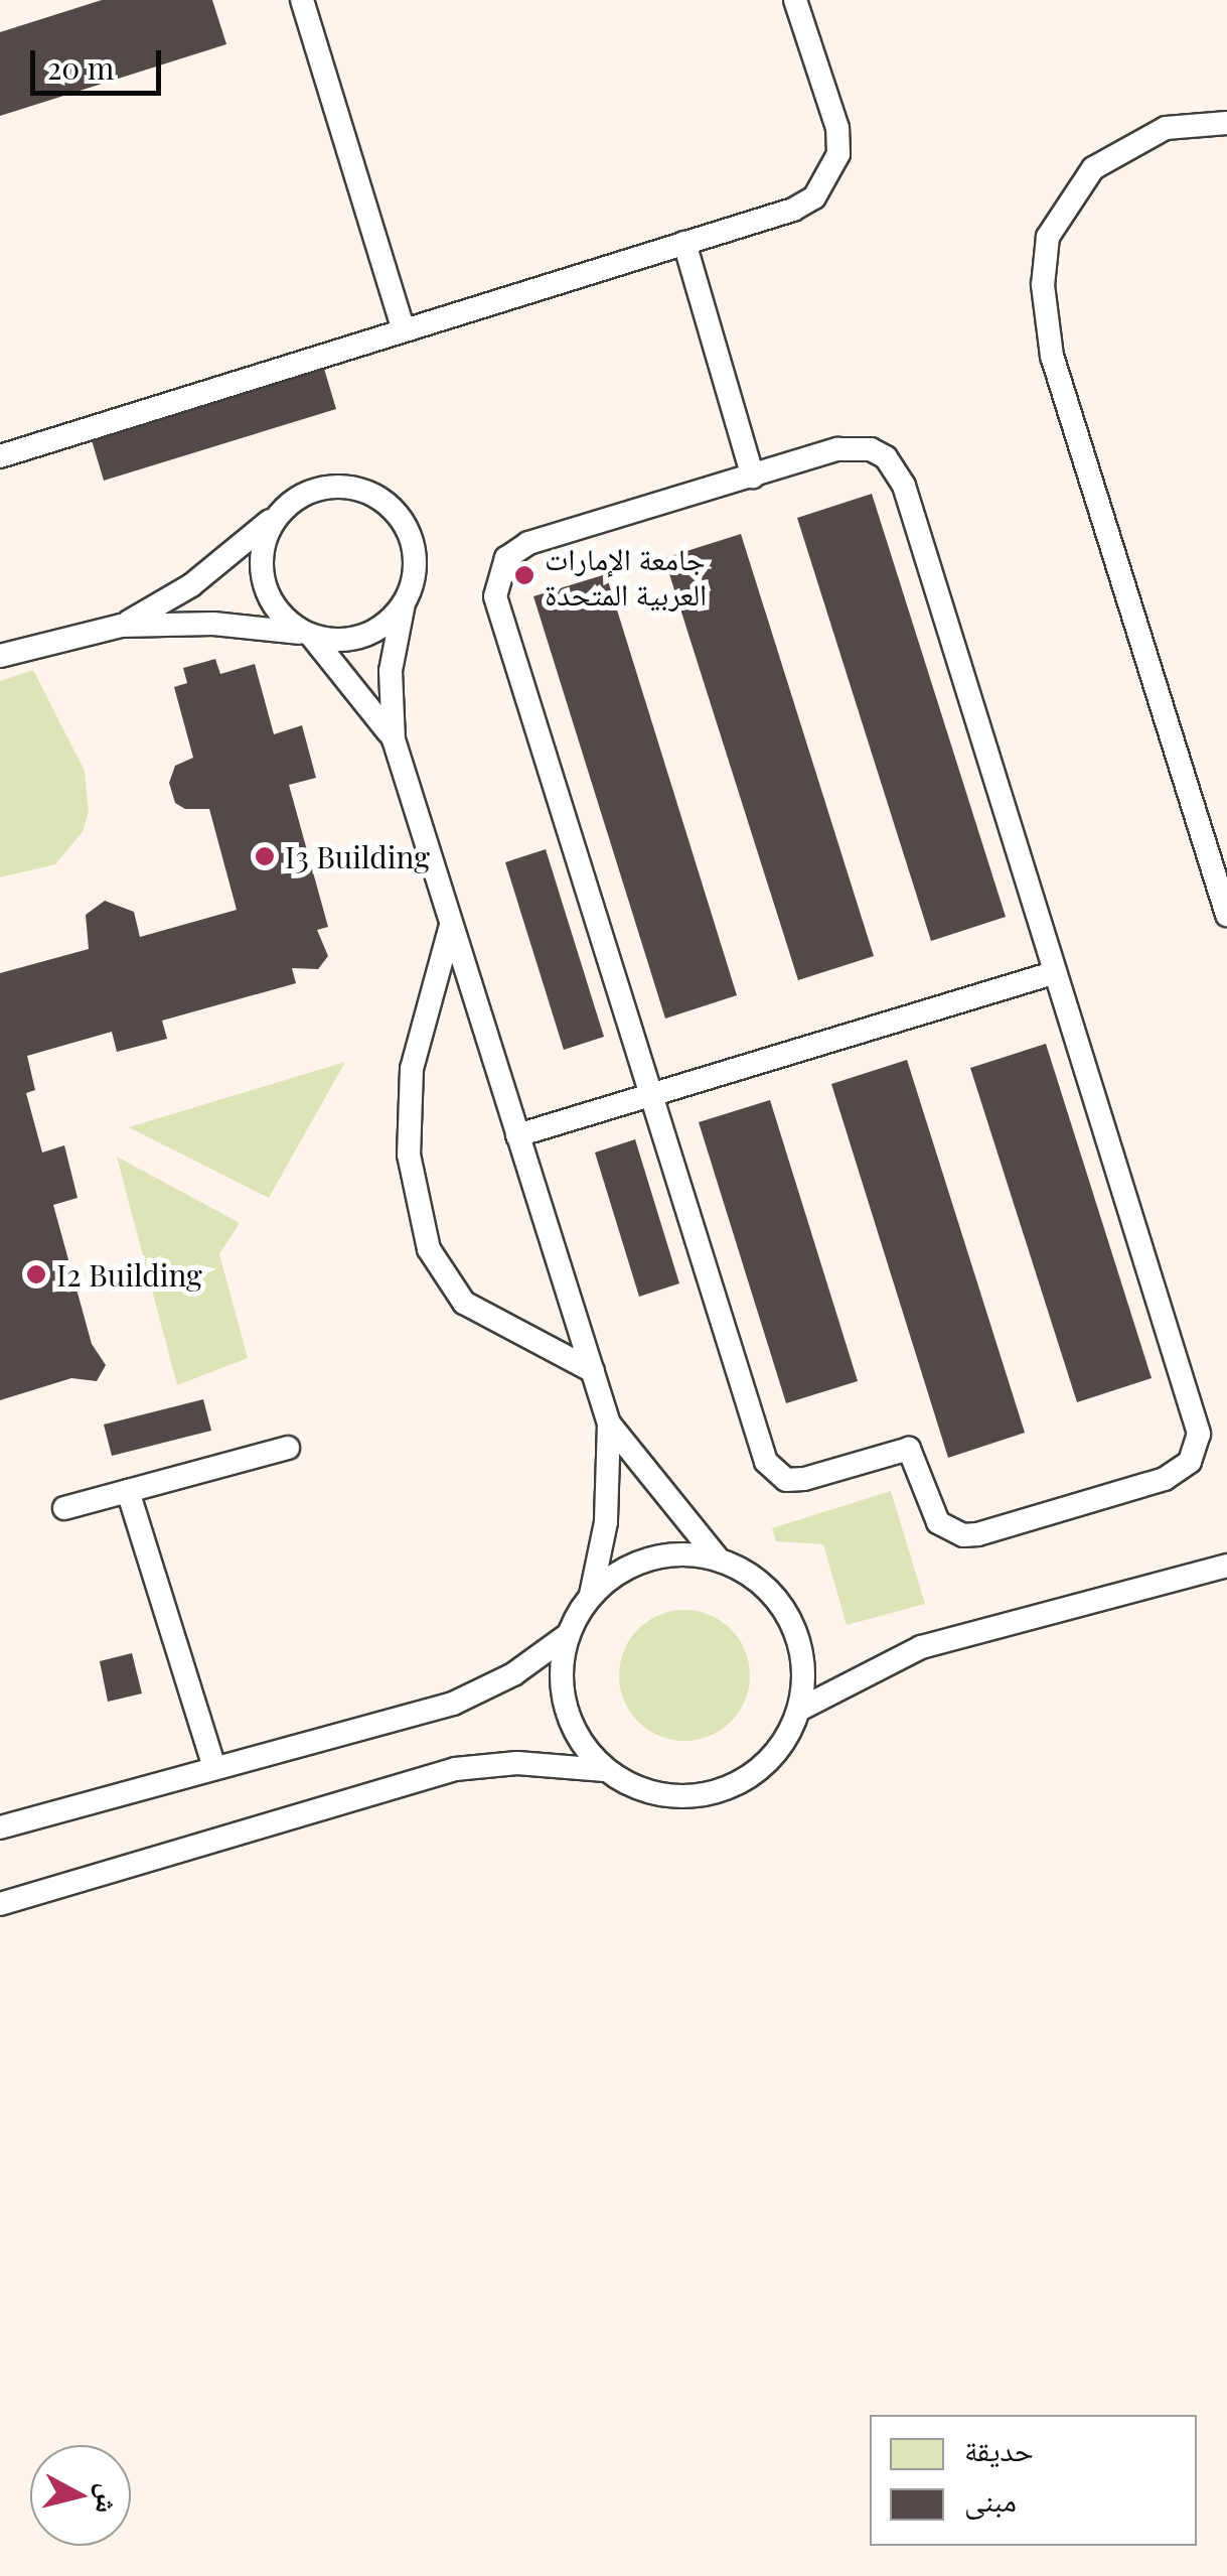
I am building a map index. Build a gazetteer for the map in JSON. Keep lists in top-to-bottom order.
{
  "places": ["جامعة الإمارات العربية المتحدة", "I3 Building", "I2 Building"],
  "legend": ["حديقة", "مبنى"],
  "scale_bar": "20 m",
  "north": "right"
}
